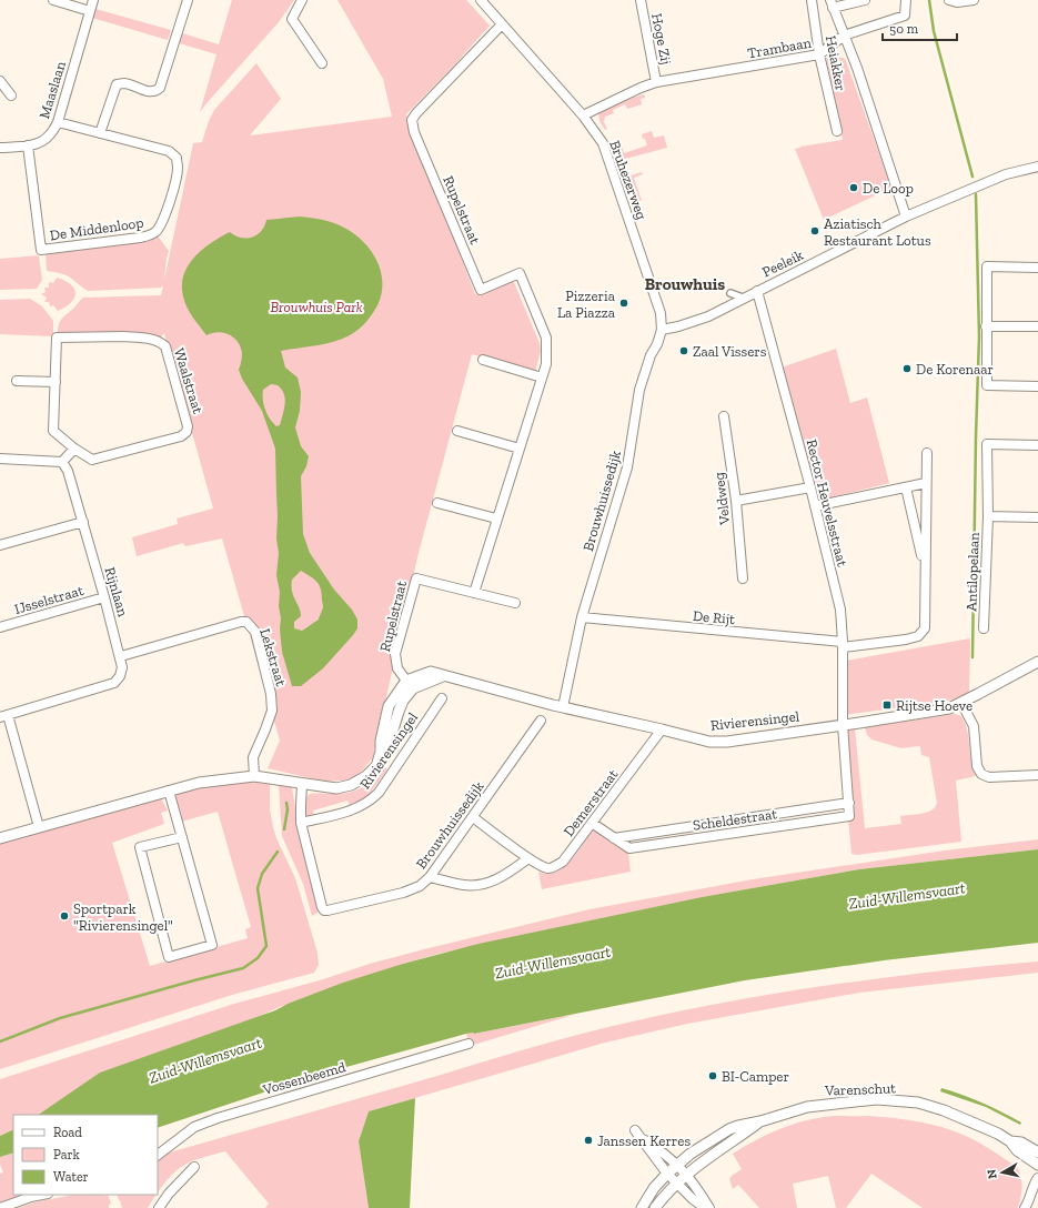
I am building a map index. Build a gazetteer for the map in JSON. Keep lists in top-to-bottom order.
{
  "streets": {
    "street": [
      "Hoge Zij",
      "Trambaan",
      "Heiakker",
      "Maaslaan",
      "Bruhezerweg",
      "Rupelstraat",
      "De Middenloop",
      "Peeleik",
      "Waalstraat",
      "Veldweg",
      "Brouwhuissedijk",
      "Rector Heuvelsstraat",
      "Antilopelaan",
      "Rijnlaan",
      "IJsselstraat",
      "De Rijt",
      "Lekstraat",
      "Rivierensingel",
      "Demerstraat",
      "Scheldestraat",
      "Vossenbeemd",
      "Varenschut"
    ]
  },
  "crossings": [
    ["Hoge Zij", "Trambaan"],
    ["Trambaan", "Heiakker"],
    ["Trambaan", "Bruhezerweg"],
    ["Maaslaan", "De Middenloop"],
    ["Bruhezerweg", "Rupelstraat"],
    ["Bruhezerweg", "Peeleik"],
    ["Bruhezerweg", "Brouwhuissedijk"],
    ["Rupelstraat", "Rivierensingel"],
    ["Peeleik", "Brouwhuissedijk"],
    ["Peeleik", "Rector Heuvelsstraat"],
    ["Brouwhuissedijk", "De Rijt"],
    ["Brouwhuissedijk", "Rivierensingel"],
    ["Brouwhuissedijk", "Demerstraat"],
    ["Rector Heuvelsstraat", "De Rijt"],
    ["Rector Heuvelsstraat", "Rivierensingel"],
    ["Rector Heuvelsstraat", "Scheldestraat"],
    ["Rijnlaan", "IJsselstraat"],
    ["Rijnlaan", "Lekstraat"],
    ["Rijnlaan", "Rivierensingel"],
    ["Lekstraat", "Rivierensingel"],
    ["Rivierensingel", "Demerstraat"],
    ["Rivierensingel", "Scheldestraat"],
    ["Demerstraat", "Scheldestraat"]
  ],
  "districts": ["Brouwhuis"],
  "water": ["Zuid-Willemsvaart"],
  "parks": ["Brouwhuis Park"],
  "places": {
    "other": [
      "De Loop",
      "Aziatisch Restaurant Lotus",
      "Pizzeria La Piazza",
      "Zaal Vissers",
      "De Korenaar",
      "Sportpark \"Rivierensingel\"",
      "BI-Camper",
      "Janssen Kerres"
    ],
    "transit": ["Rijtse Hoeve"]
  },
  "legend": ["Road", "Park", "Water"],
  "scale_bar": "50 m",
  "north": "left"
}
